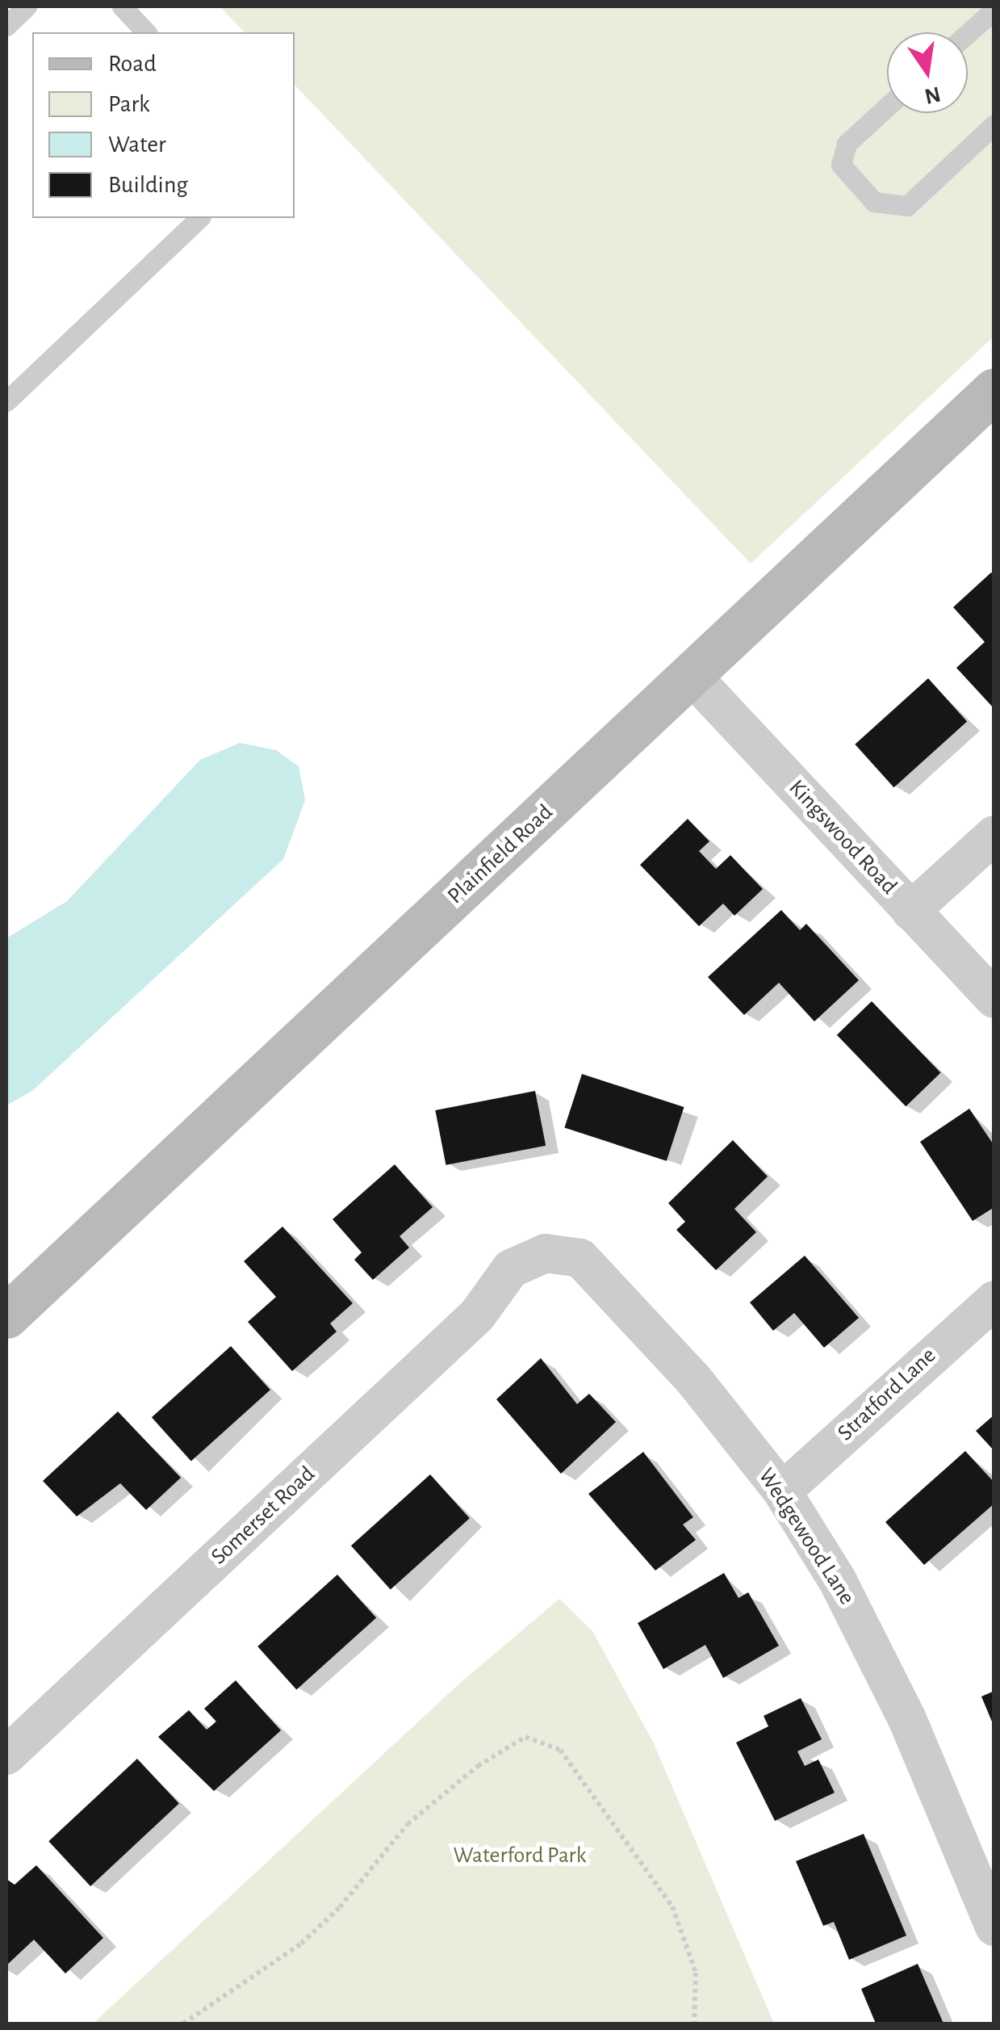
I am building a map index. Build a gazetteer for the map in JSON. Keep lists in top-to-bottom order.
{
  "streets": {
    "main road": ["Plainfield Road"],
    "street": [
      "Kingswood Road",
      "Stratford Lane",
      "Somerset Road",
      "Wedgewood Lane"
    ]
  },
  "crossings": [
    ["Kingswood Road", "Plainfield Road"],
    ["Stratford Lane", "Wedgewood Lane"],
    ["Somerset Road", "Wedgewood Lane"]
  ],
  "parks": ["Waterford Park"],
  "legend": [
    "Road",
    "Park",
    "Water",
    "Building"
  ],
  "north": "bottom"
}
